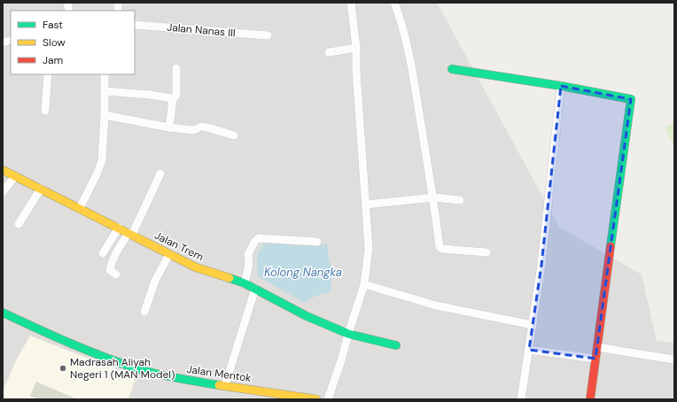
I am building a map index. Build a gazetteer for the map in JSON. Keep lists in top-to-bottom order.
{
  "streets": {
    "main road": ["Jalan Trem", "Jalan Mentok"],
    "street": ["Jalan Nanas III"]
  },
  "water": ["Kolong Nangka"],
  "places": ["Madrasah Aliyah Negeri 1 (MAN Model)"],
  "legend": ["Fast", "Slow", "Jam"]
}
